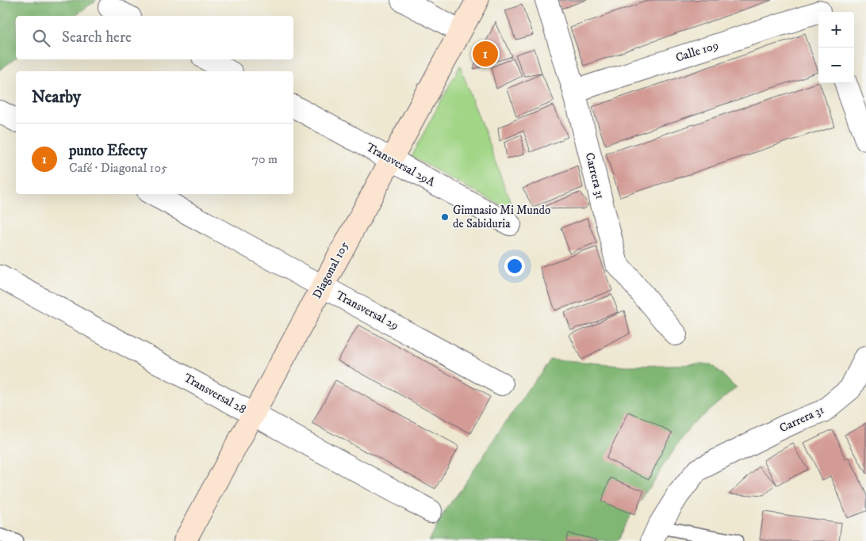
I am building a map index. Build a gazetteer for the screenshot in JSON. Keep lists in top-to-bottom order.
{
  "streets": {
    "main road": ["Diagonal 105"],
    "street": [
      "Calle 109",
      "Transversal 29A",
      "Carrera 31",
      "Transversal 29",
      "Transversal 28"
    ]
  },
  "crossings": [
    ["Calle 109", "Carrera 31"],
    ["Transversal 29A", "Diagonal 105"],
    ["Diagonal 105", "Transversal 29"],
    ["Diagonal 105", "Transversal 28"]
  ],
  "places": ["Gimnasio Mi Mundo de Sabiduria"],
  "page": {
    "map_buttons": ["+", "−"],
    "search": "Search here",
    "pins": "1",
    "heading": "Nearby",
    "list": [
      {
        "mark": "1",
        "name": "punto Efecty",
        "note": "Café · Diagonal 105",
        "value": "70 m"
      }
    ]
  }
}
